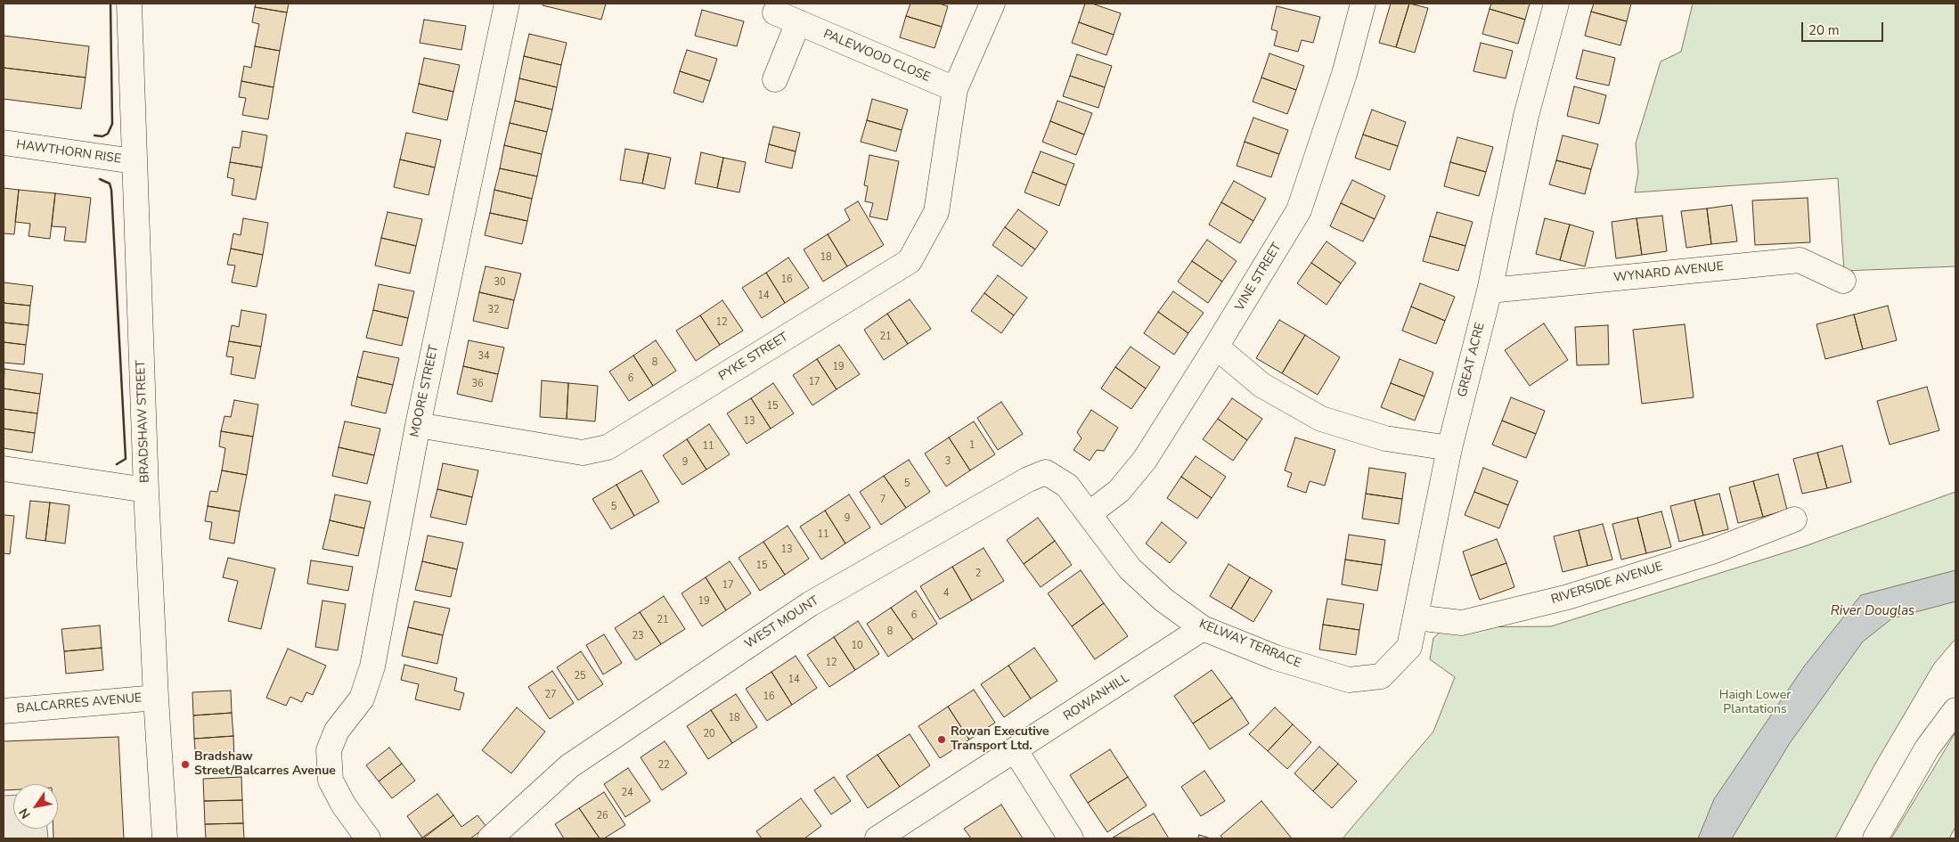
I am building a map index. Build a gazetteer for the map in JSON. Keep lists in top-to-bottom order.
{
  "streets": {
    "main road": [
      "PALEWOOD CLOSE",
      "HAWTHORN RISE",
      "WYNARD AVENUE",
      "VINE STREET",
      "PYKE STREET",
      "GREAT ACRE",
      "MOORE STREET",
      "BRADSHAW STREET",
      "RIVERSIDE AVENUE",
      "WEST MOUNT",
      "KELWAY TERRACE",
      "ROWANHILL",
      "BALCARRES AVENUE"
    ]
  },
  "crossings": [
    ["PALEWOOD CLOSE", "PYKE STREET"],
    ["HAWTHORN RISE", "BRADSHAW STREET"],
    ["WYNARD AVENUE", "GREAT ACRE"],
    ["VINE STREET", "WEST MOUNT"],
    ["VINE STREET", "KELWAY TERRACE"],
    ["PYKE STREET", "MOORE STREET"],
    ["GREAT ACRE", "RIVERSIDE AVENUE"],
    ["GREAT ACRE", "KELWAY TERRACE"],
    ["BRADSHAW STREET", "BALCARRES AVENUE"],
    ["WEST MOUNT", "KELWAY TERRACE"],
    ["KELWAY TERRACE", "ROWANHILL"]
  ],
  "water": ["River Douglas"],
  "parks": ["Haigh Lower Plantations"],
  "places": ["Rowan Executive Transport Ltd.", "Bradshaw Street/Balcarres Avenue"],
  "house_numbers": [
    "18",
    "16",
    "30",
    "14",
    "32",
    "12",
    "21",
    "34",
    "8",
    "19",
    "6",
    "17",
    "36",
    "15",
    "13",
    "1",
    "11",
    "3",
    "9",
    "5",
    "7",
    "5",
    "9",
    "11",
    "13",
    "15",
    "2",
    "17",
    "4",
    "19",
    "6",
    "21",
    "8",
    "23",
    "10",
    "12",
    "25",
    "14",
    "27",
    "16",
    "18",
    "20",
    "22",
    "24",
    "26"
  ],
  "scale_bar": "20 m",
  "north": "bottom left"
}
